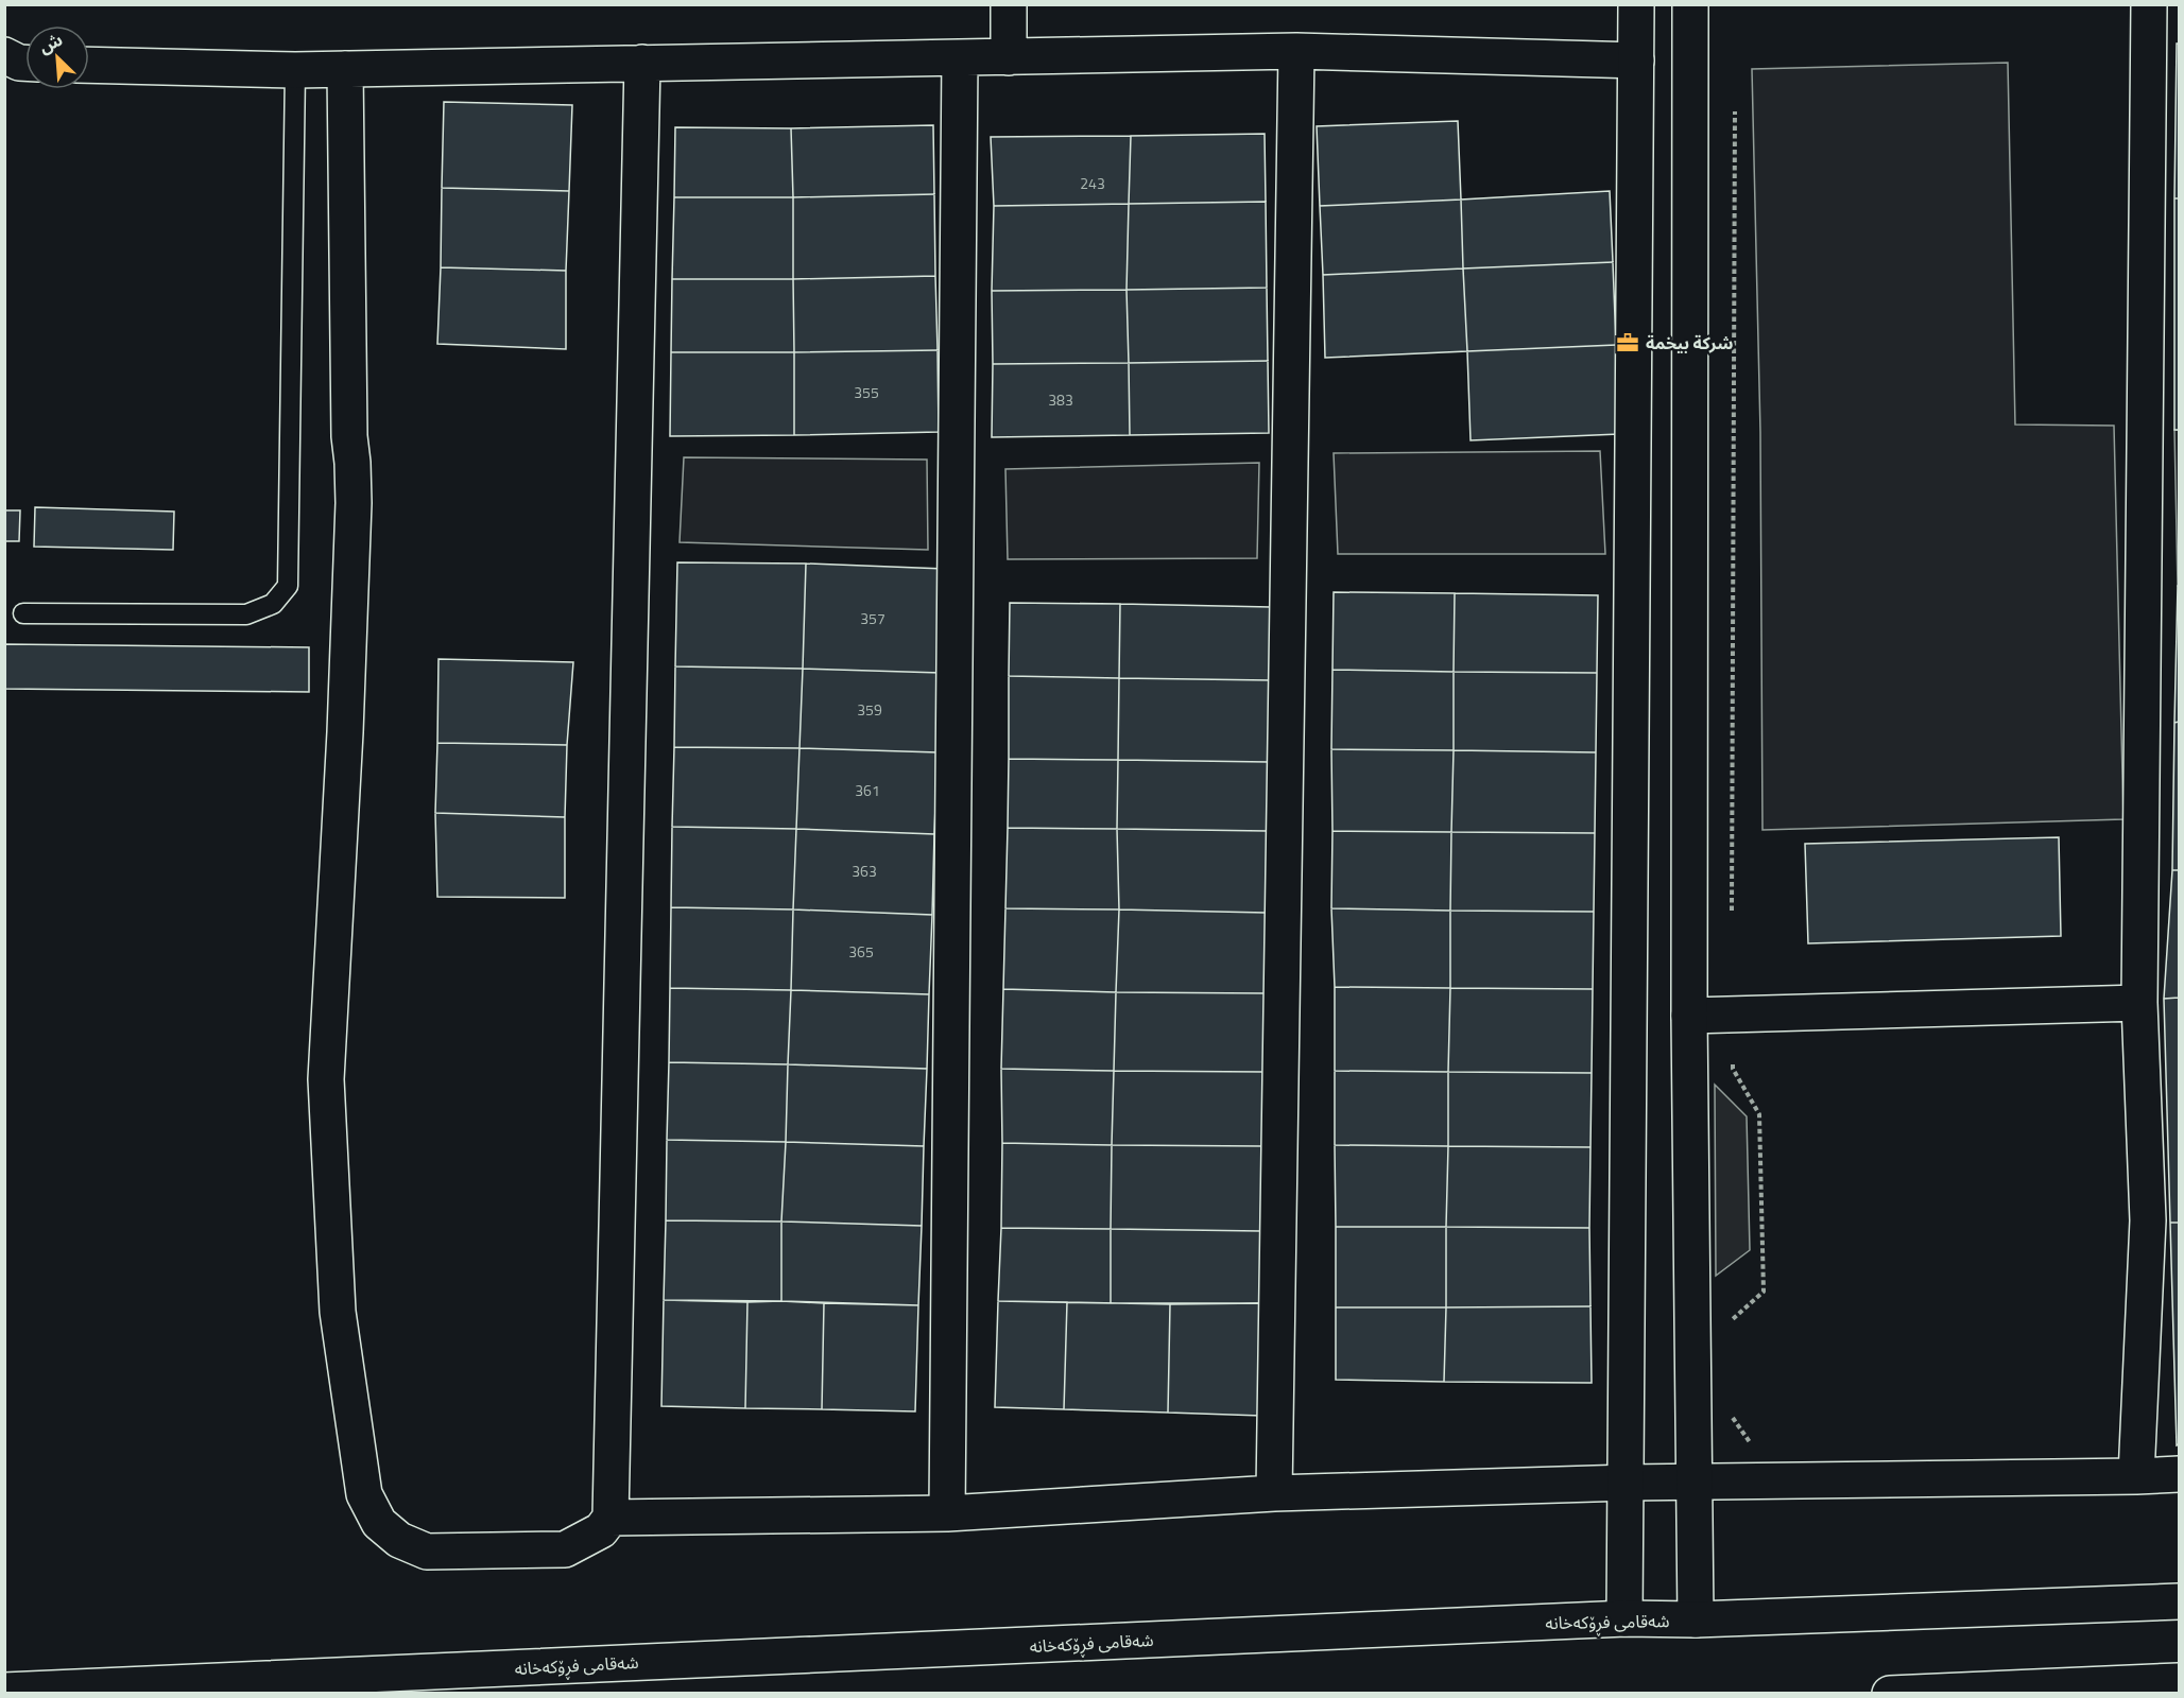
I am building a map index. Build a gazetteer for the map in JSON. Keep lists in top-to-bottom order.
{
  "streets": {
    "street": ["شەقامی فڕۆکەخانە"]
  },
  "places": {
    "office": ["شركة بيخمة"]
  },
  "house_numbers": [
    "243",
    "355",
    "383",
    "357",
    "359",
    "361",
    "363",
    "365"
  ],
  "north": "top left"
}
